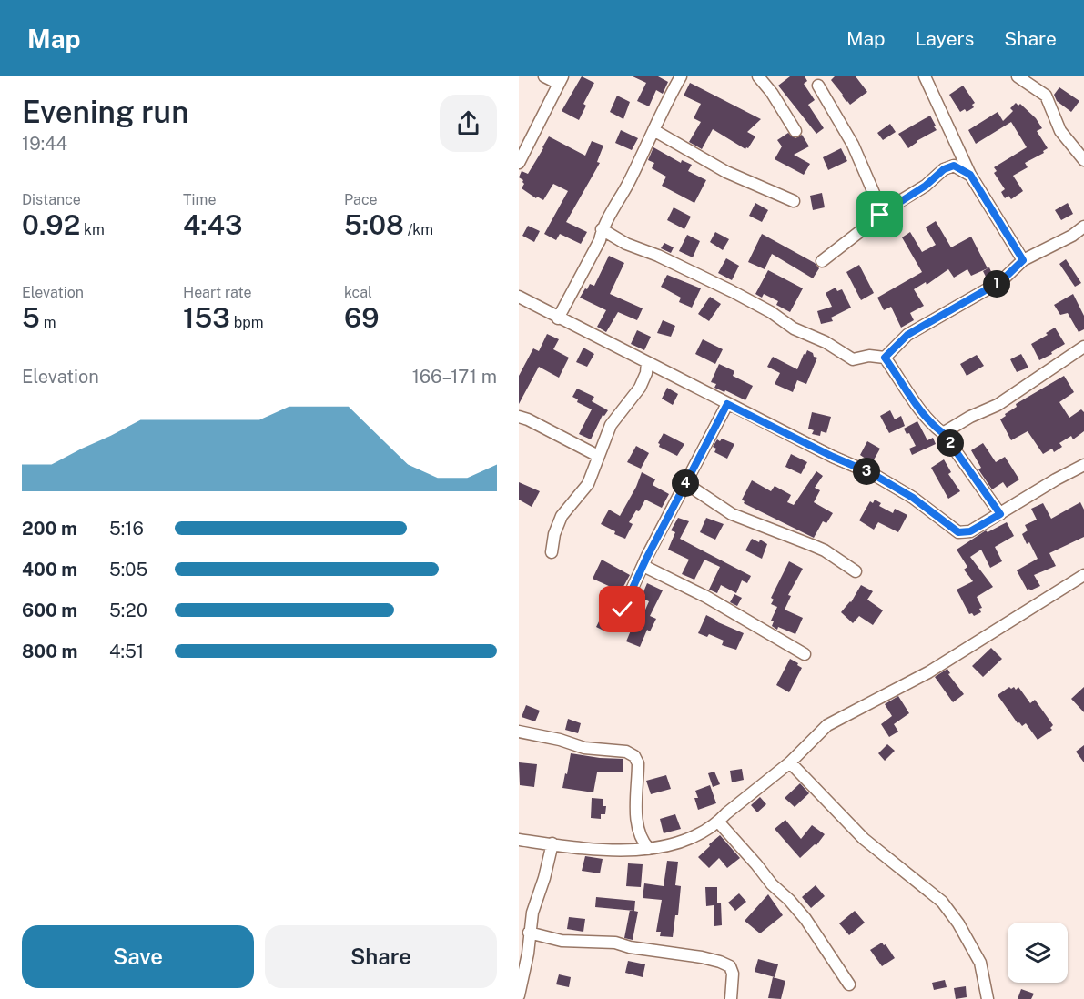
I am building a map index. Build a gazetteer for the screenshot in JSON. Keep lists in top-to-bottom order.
{
  "page": {
    "header": "Map",
    "nav": ["Map", "Layers", "Share"],
    "heading": ["Evening run", "19:44"],
    "stats": [
      ["Distance", "0.92 km"],
      ["Time", "4:43"],
      ["Pace", "5:08 /km"],
      ["Elevation", "5 m"],
      ["Heart rate", "153 bpm"],
      ["kcal", "69"]
    ],
    "pins": [
      "1",
      "2",
      "3",
      "4"
    ],
    "chart": ["Elevation", "166–171 m"],
    "list": [
      {
        "name": "200 m",
        "note": "5:16"
      },
      {
        "name": "400 m",
        "note": "5:05"
      },
      {
        "name": "600 m",
        "note": "5:20"
      },
      {
        "name": "800 m",
        "note": "4:51"
      }
    ],
    "buttons": ["Save", "Share"]
  }
}
